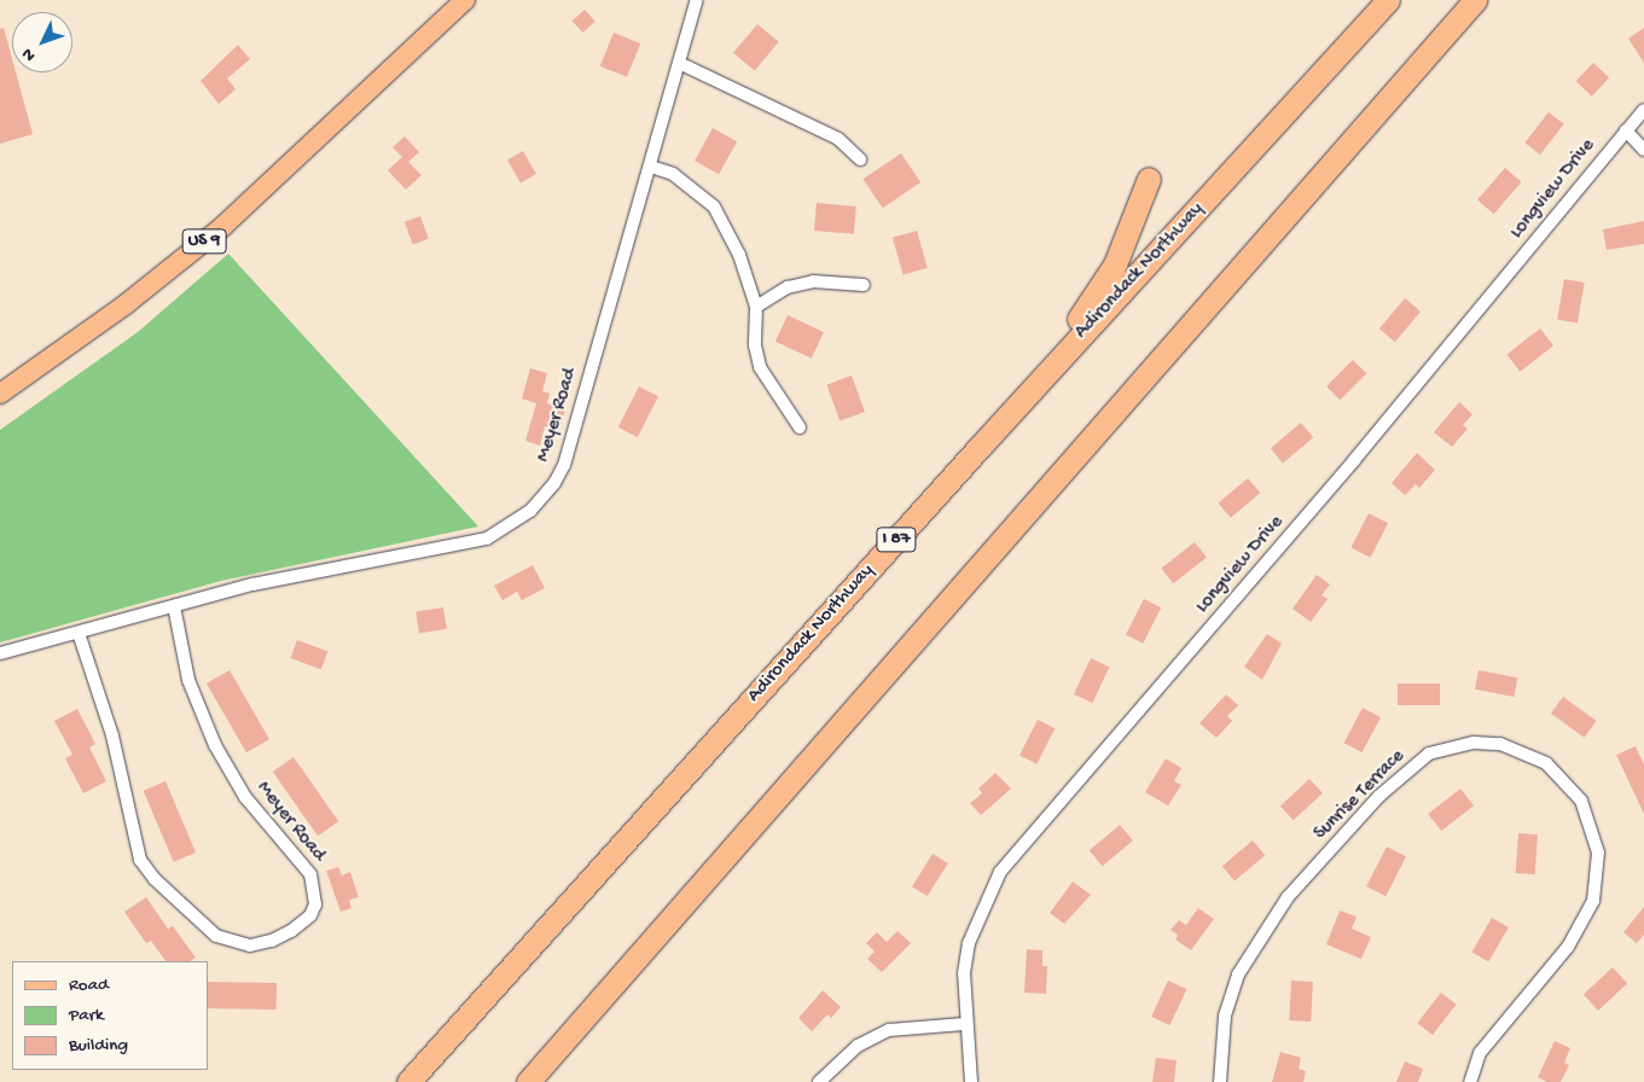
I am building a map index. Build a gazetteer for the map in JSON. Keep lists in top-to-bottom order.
{
  "streets": {
    "highway": ["Adirondack Northway", "I 87"],
    "main road": ["US 9"],
    "street": ["Longview Drive", "Meyer Road", "Sunrise Terrace"]
  },
  "legend": ["Road", "Park", "Building"],
  "north": "bottom left"
}
